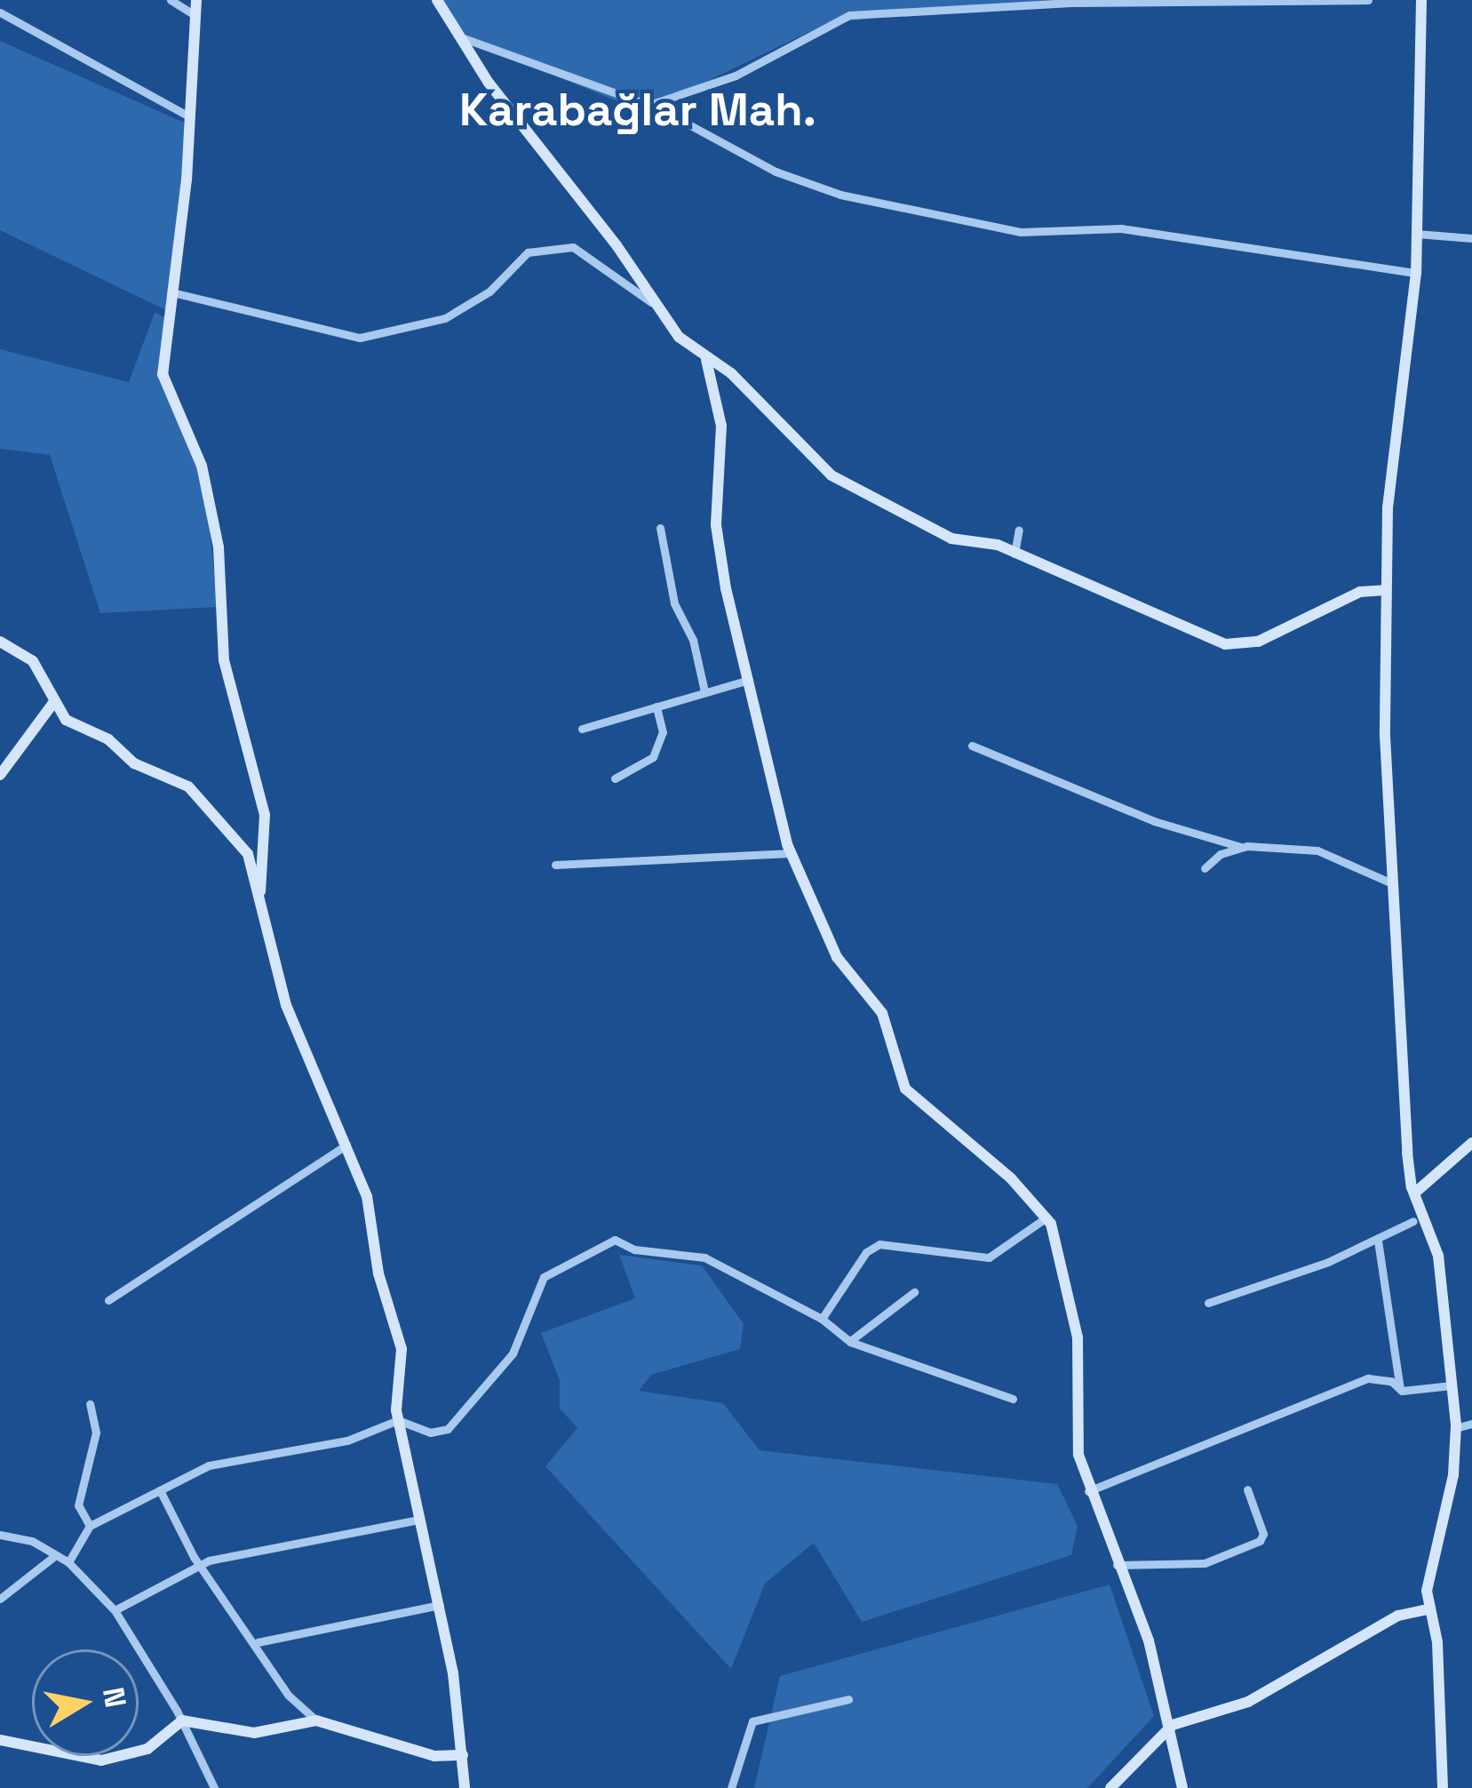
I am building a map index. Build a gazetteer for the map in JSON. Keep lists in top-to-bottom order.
{
  "districts": ["Karabağlar Mah."],
  "north": "right"
}
